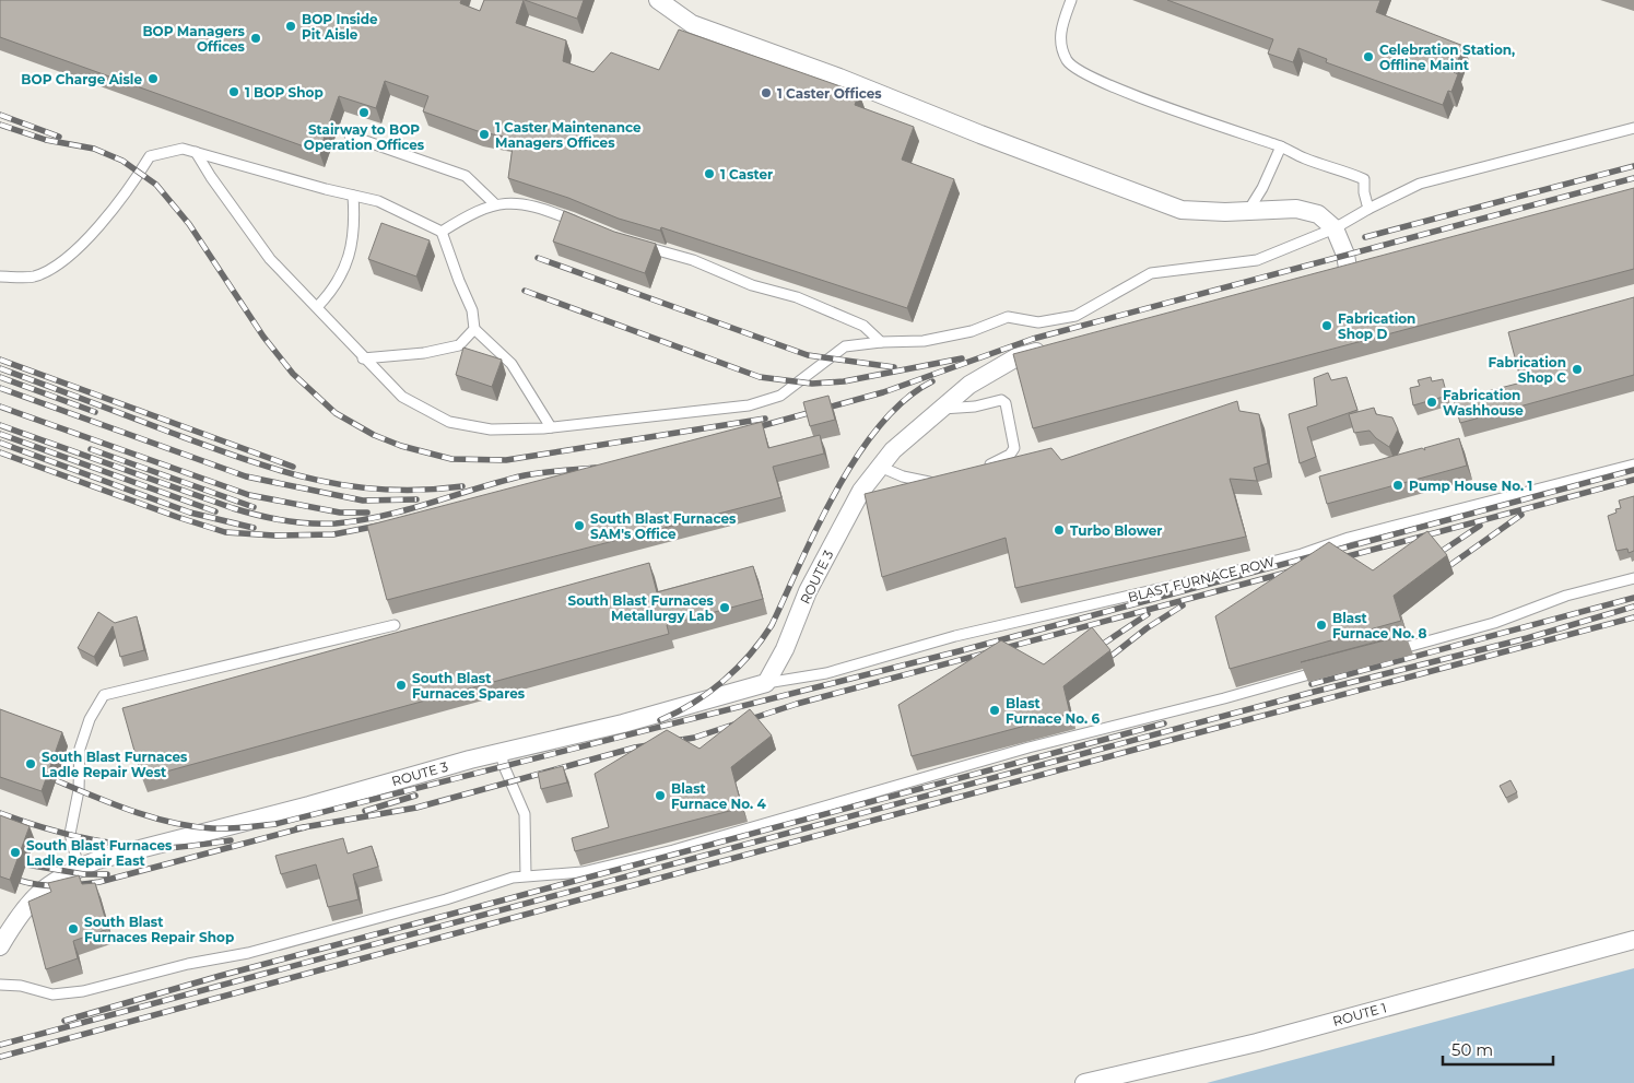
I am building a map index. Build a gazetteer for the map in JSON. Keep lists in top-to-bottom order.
{
  "streets": {
    "street": ["ROUTE 3", "ROUTE 1"],
    "lane": ["BLAST FURNACE ROW"]
  },
  "crossings": [
    ["ROUTE 3", "BLAST FURNACE ROW"]
  ],
  "places": [
    "BOP Inside Pit Aisle",
    "BOP Managers Offices",
    "Celebration Station, Offline Maint",
    "BOP Charge Aisle",
    "1 BOP Shop",
    "1 Caster Offices",
    "Stairway to BOP Operation Offices",
    "1 Caster Maintenance Managers Offices",
    "1 Caster",
    "Fabrication Shop D",
    "Fabrication Shop C",
    "Fabrication Washhouse",
    "Pump House No. 1",
    "South Blast Furnaces SAM's Office",
    "Turbo Blower",
    "South Blast Furnaces Metallurgy Lab",
    "Blast Furnace No. 8",
    "South Blast Furnaces Spares",
    "Blast Furnace No. 6",
    "South Blast Furnaces Ladle Repair West",
    "Blast Furnace No. 4",
    "South Blast Furnaces Ladle Repair East",
    "South Blast Furnaces Repair Shop"
  ],
  "scale_bar": "50 m"
}
